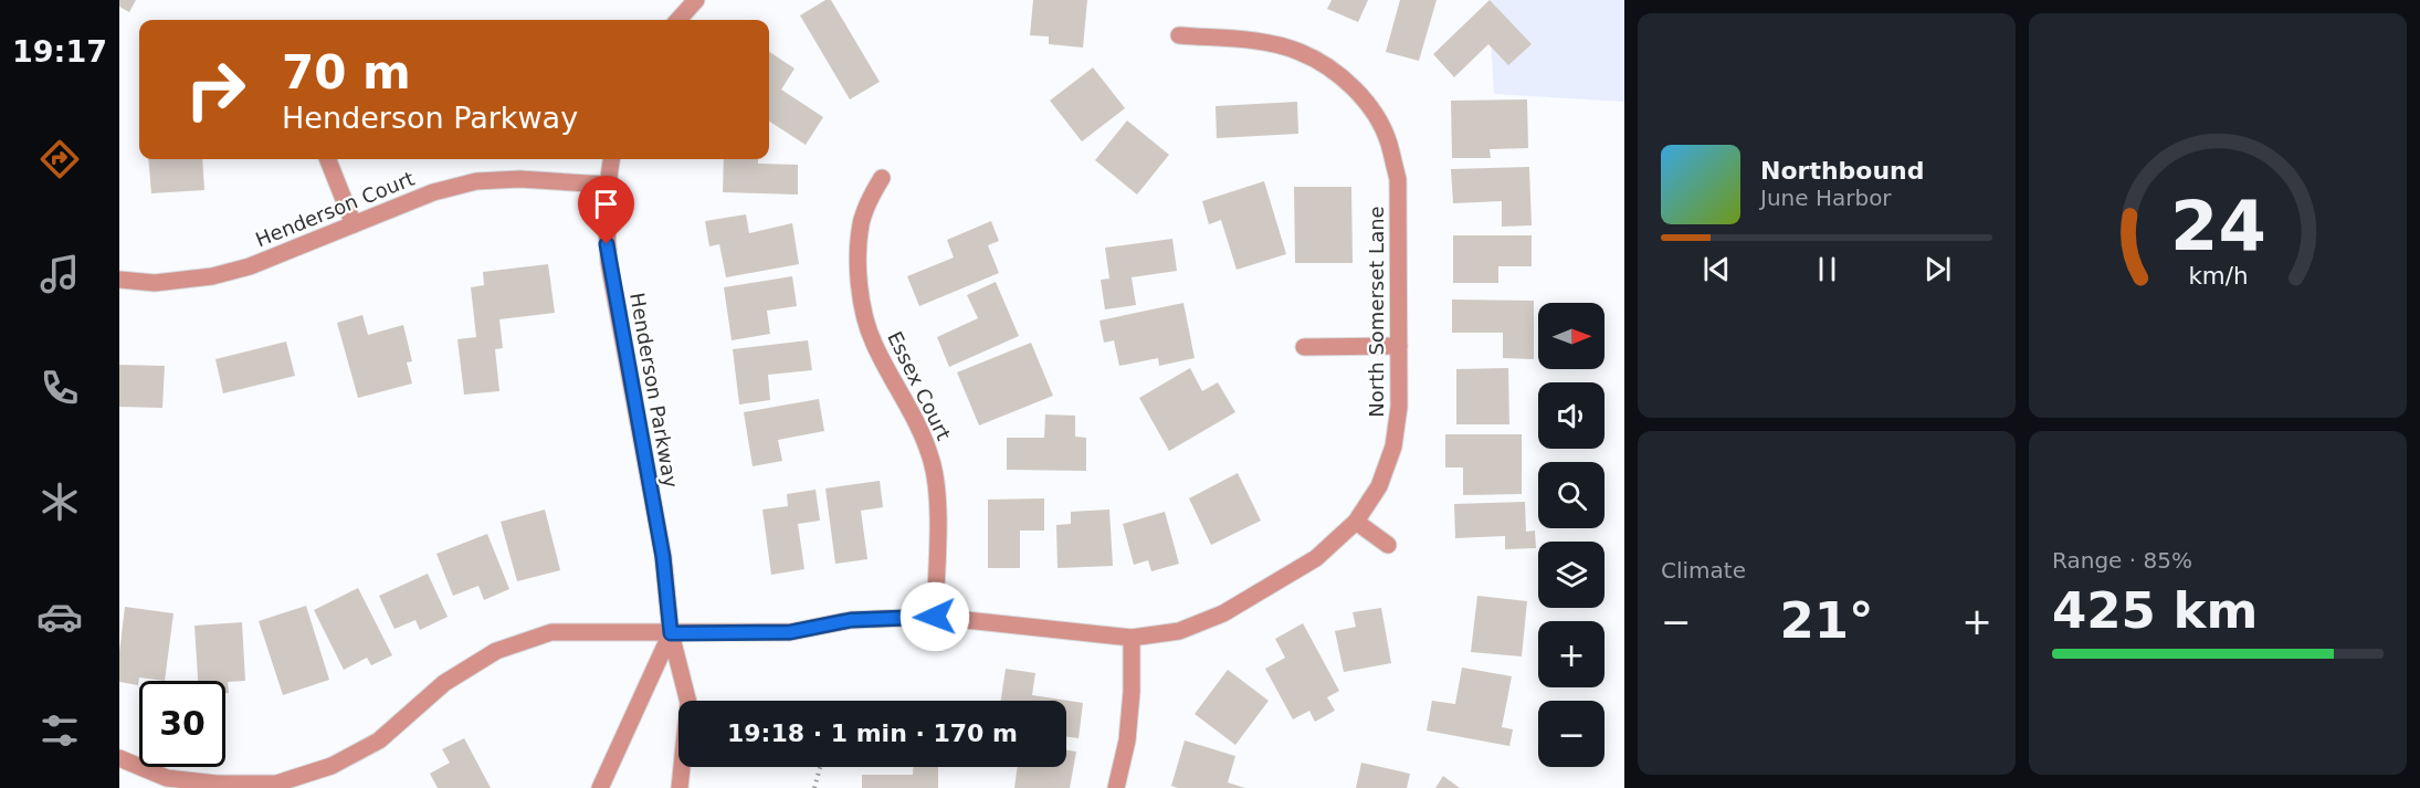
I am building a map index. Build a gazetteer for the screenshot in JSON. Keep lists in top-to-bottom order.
{
  "streets": {
    "street": [
      "Henderson Court",
      "North Somerset Lane",
      "Essex Court",
      "Henderson Parkway"
    ]
  },
  "crossings": [
    ["Henderson Court", "Henderson Parkway"],
    ["North Somerset Lane", "Essex Court"],
    ["North Somerset Lane", "Henderson Parkway"]
  ],
  "north": "right",
  "page": {
    "tabs": "19:17",
    "turn": ["70 m", "Henderson Parkway"],
    "song": ["Northbound", "June Harbor"],
    "map_buttons": ["+", "−"],
    "tile": [
      "Climate",
      ["Range · 85%", "425 km"]
    ],
    "heat": ["−", "21°", "+"],
    "limit": "30",
    "trip": "19:18 · 1 min · 170 m",
    "gauge": ["24", "km/h"]
  }
}
